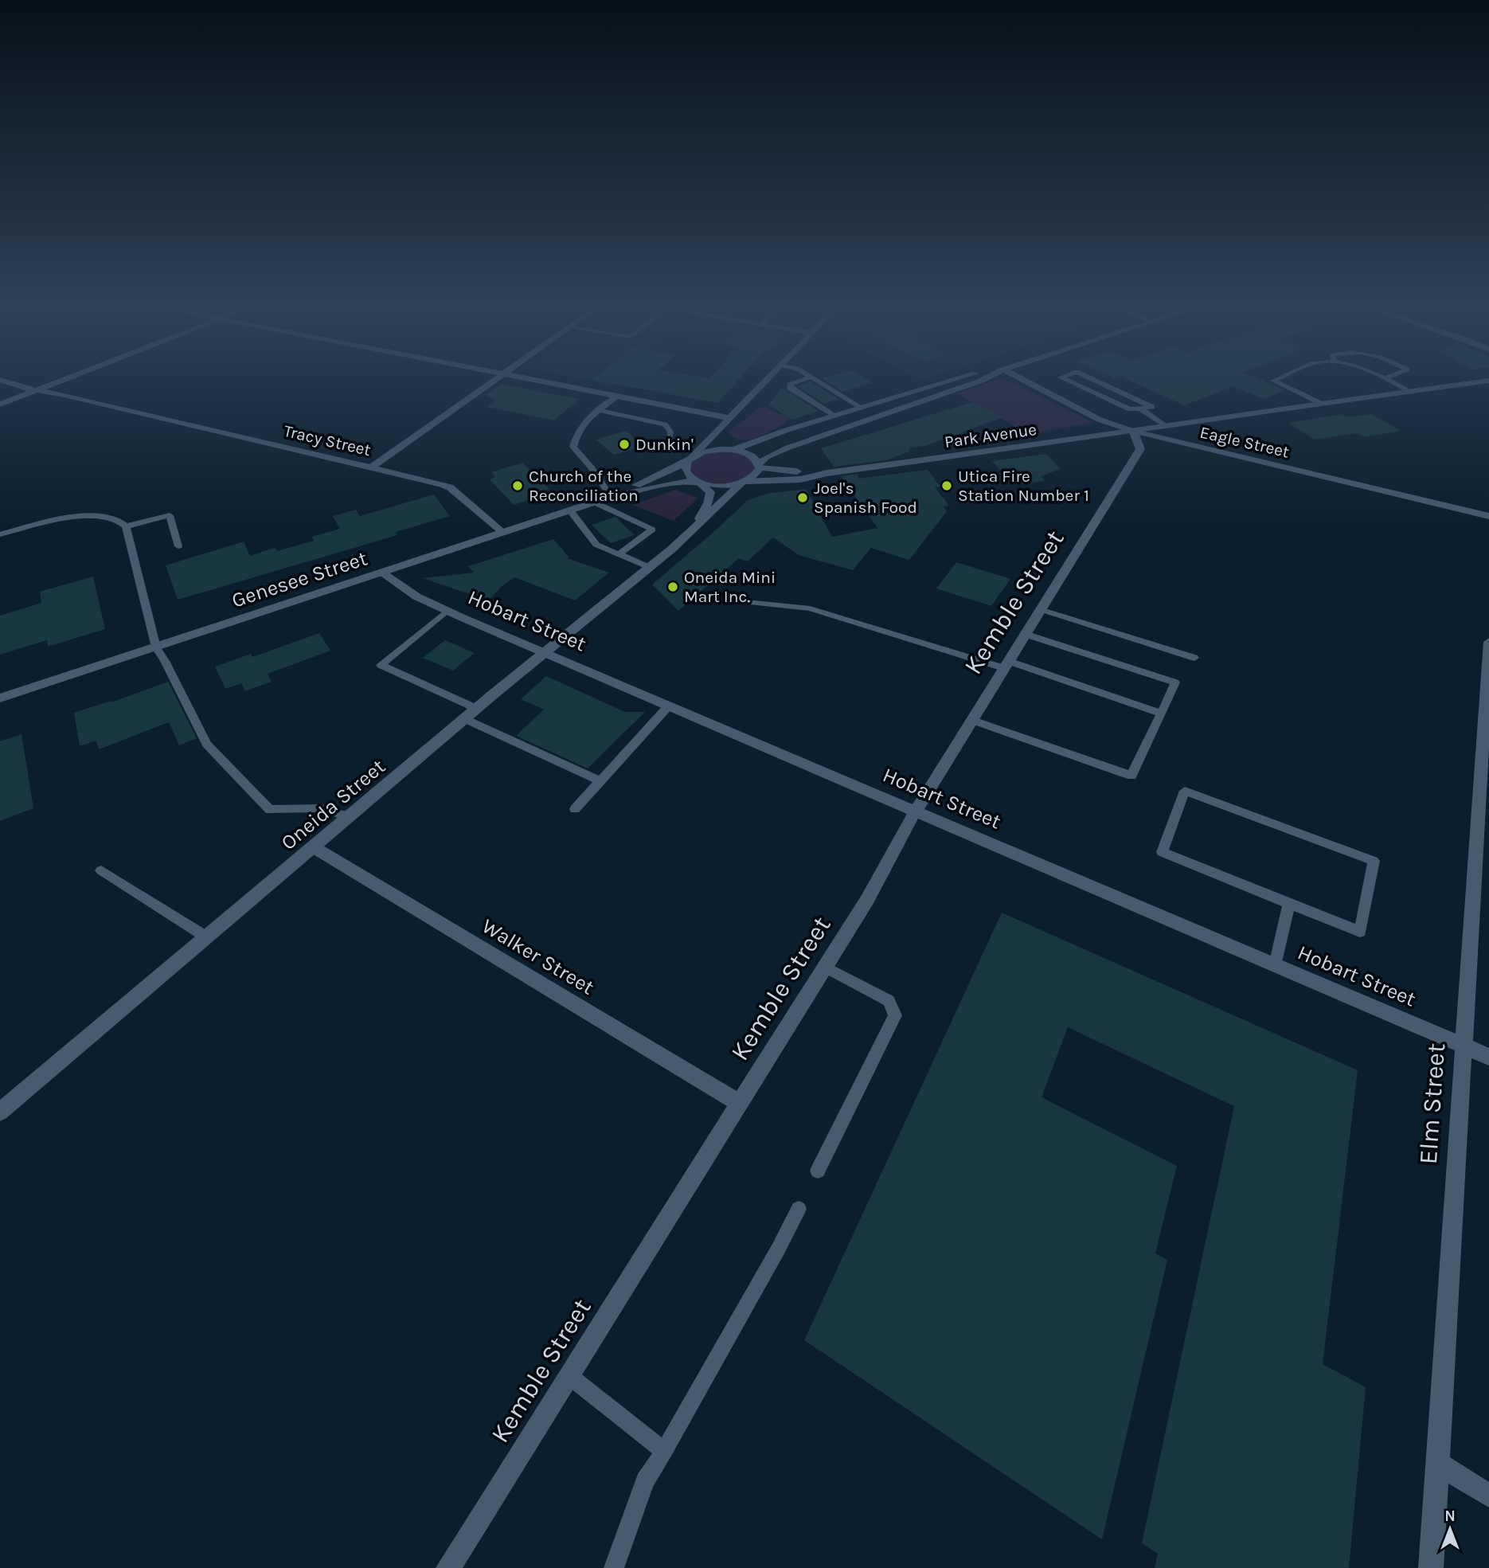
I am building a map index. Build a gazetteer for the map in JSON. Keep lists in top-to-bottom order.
{
  "streets": {
    "street": [
      "Park Avenue",
      "Tracy Street",
      "Eagle Street",
      "Genesee Street",
      "Kemble Street",
      "Hobart Street",
      "Oneida Street",
      "Walker Street",
      "Elm Street"
    ]
  },
  "crossings": [
    ["Park Avenue", "Eagle Street"],
    ["Park Avenue", "Genesee Street"],
    ["Park Avenue", "Kemble Street"],
    ["Park Avenue", "Oneida Street"],
    ["Tracy Street", "Genesee Street"],
    ["Eagle Street", "Kemble Street"],
    ["Genesee Street", "Hobart Street"],
    ["Genesee Street", "Oneida Street"],
    ["Kemble Street", "Hobart Street"],
    ["Kemble Street", "Walker Street"],
    ["Hobart Street", "Oneida Street"],
    ["Hobart Street", "Elm Street"],
    ["Oneida Street", "Walker Street"]
  ],
  "places": [
    "Dunkin'",
    "Church of the Reconciliation",
    "Utica Fire Station Number 1",
    "Joel's Spanish Food",
    "Oneida Mini Mart Inc."
  ],
  "north": "top"
}
